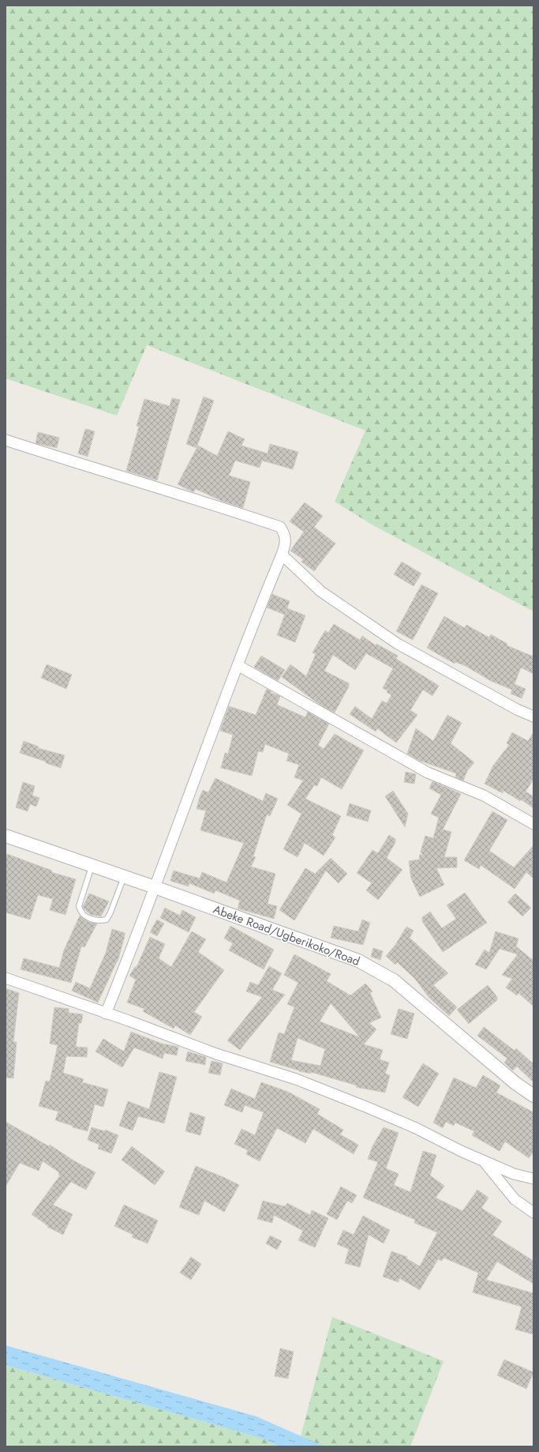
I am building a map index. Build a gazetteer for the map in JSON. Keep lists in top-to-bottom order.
{
  "streets": {
    "street": ["Abeke Road/Ugberikoko/Road"]
  }
}
